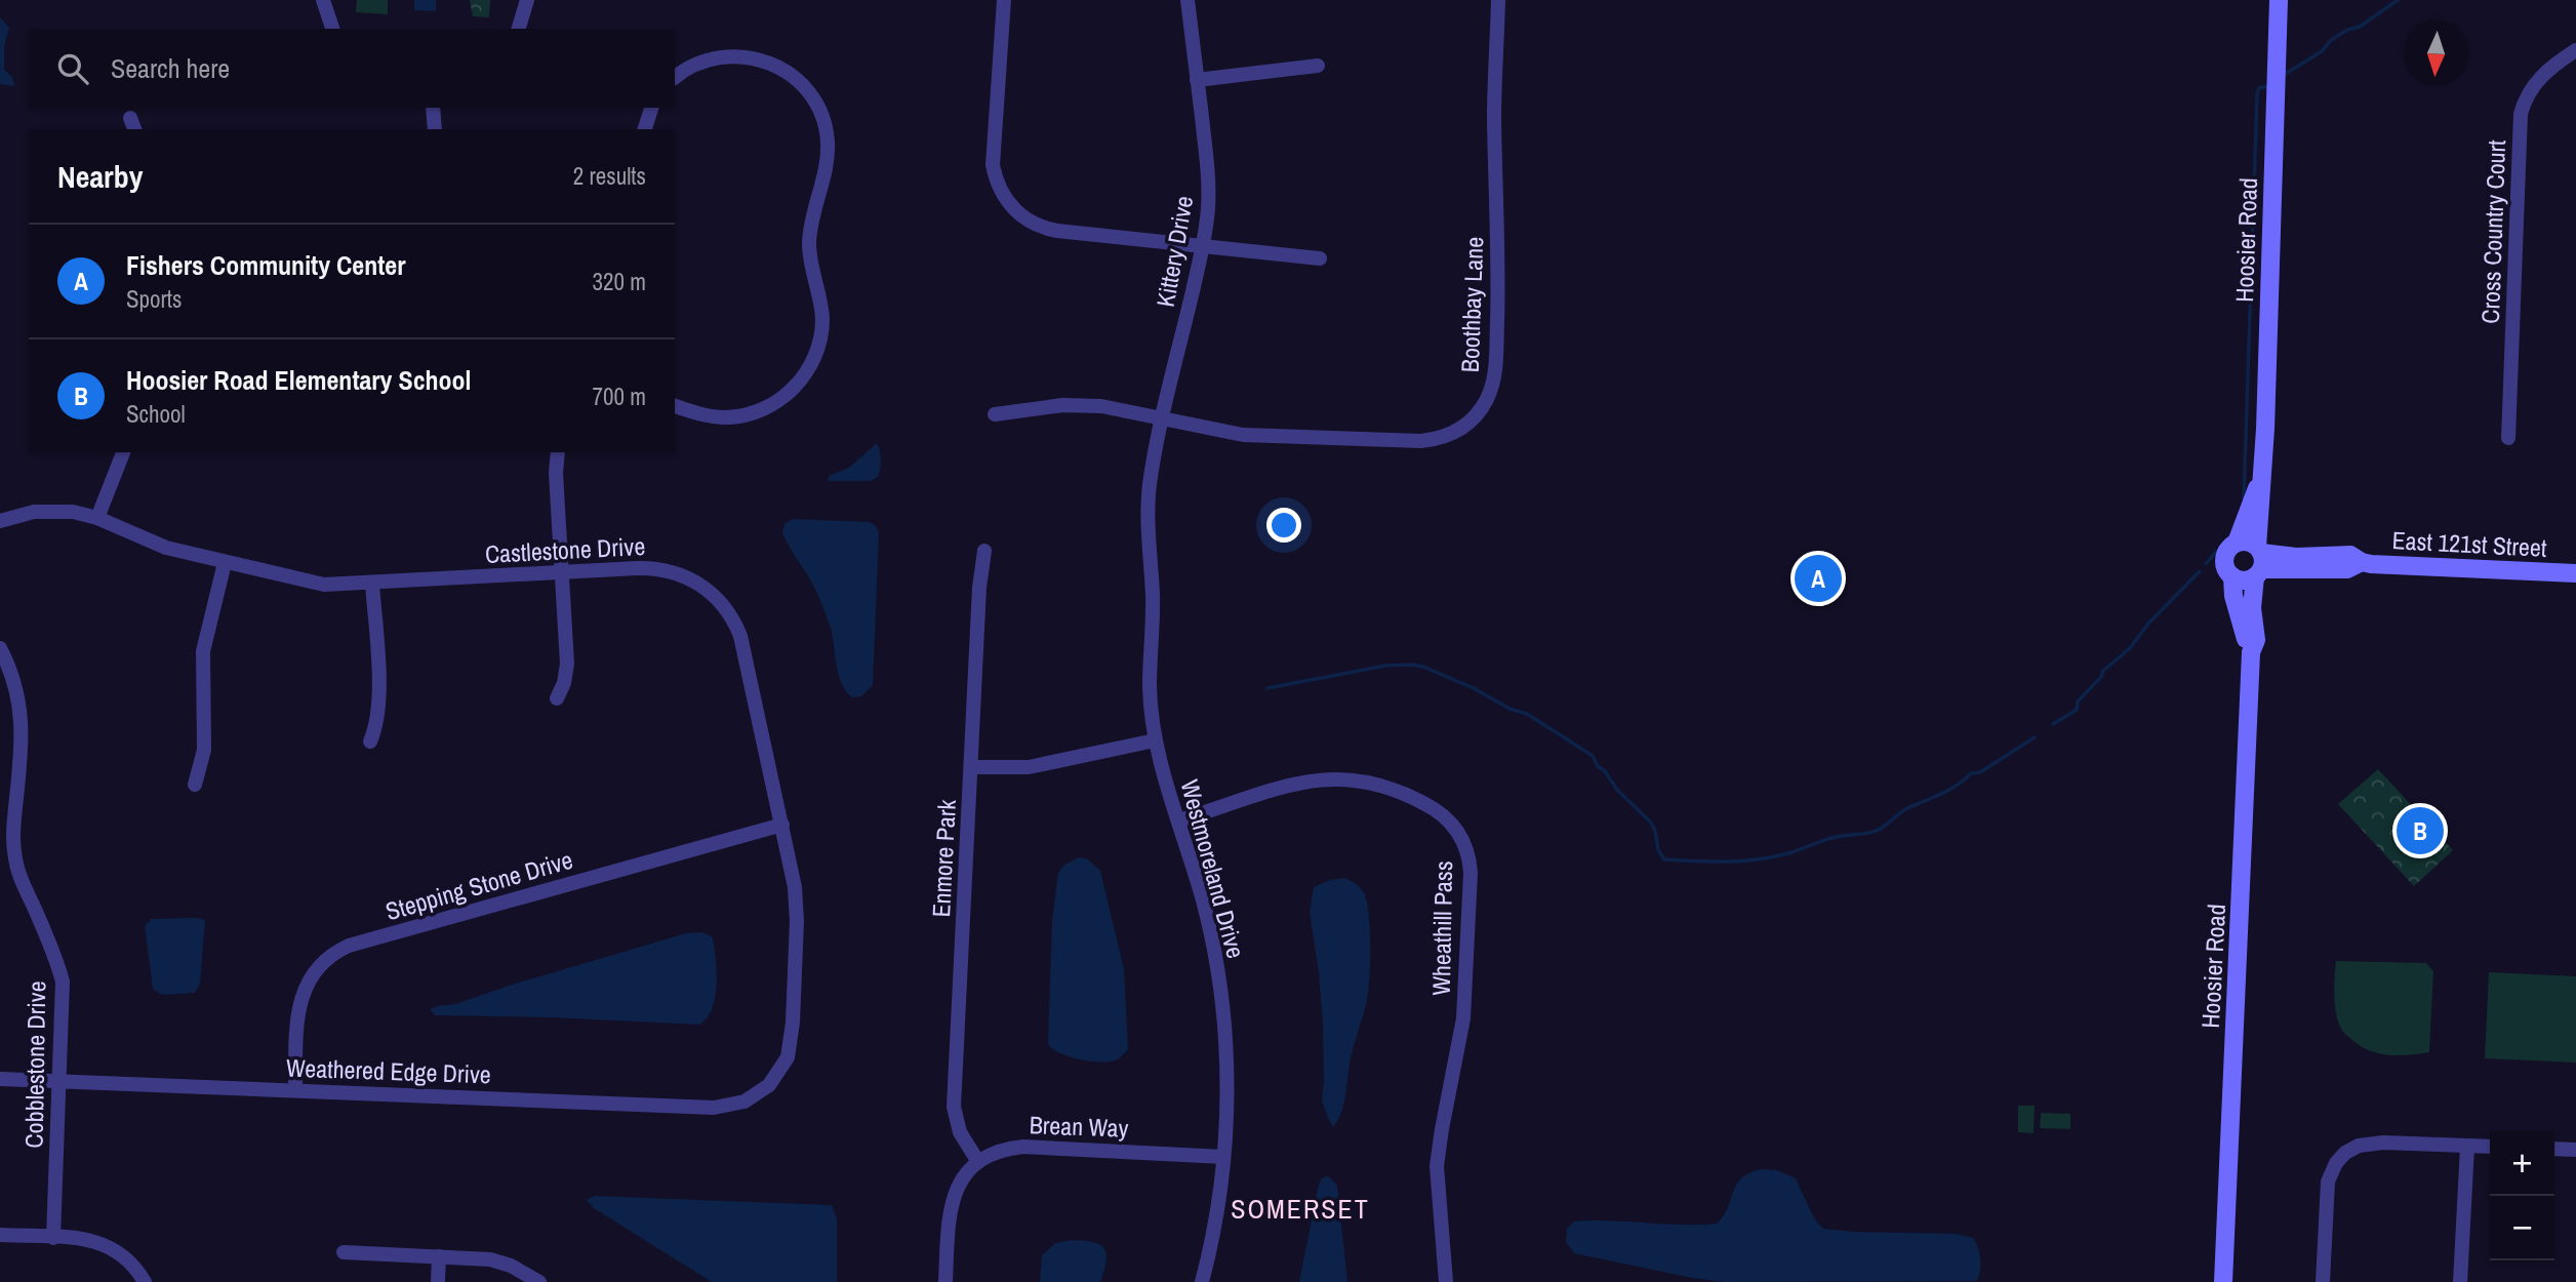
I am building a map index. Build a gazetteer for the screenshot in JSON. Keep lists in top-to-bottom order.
{
  "streets": {
    "street": [
      "Cross Country Court",
      "Hoosier Road",
      "Kittery Drive",
      "Boothbay Lane",
      "East 121st Street",
      "Castlestone Drive",
      "Enmore Park",
      "Westmoreland Drive",
      "Stepping Stone Drive",
      "Wheathill Pass",
      "Cobblestone Drive",
      "Weathered Edge Drive",
      "Brean Way"
    ]
  },
  "crossings": [
    ["Hoosier Road", "East 121st Street"],
    ["Kittery Drive", "Boothbay Lane"],
    ["Kittery Drive", "Westmoreland Drive"],
    ["Castlestone Drive", "Stepping Stone Drive"],
    ["Castlestone Drive", "Weathered Edge Drive"],
    ["Enmore Park", "Brean Way"],
    ["Westmoreland Drive", "Wheathill Pass"],
    ["Westmoreland Drive", "Brean Way"],
    ["Stepping Stone Drive", "Weathered Edge Drive"],
    ["Cobblestone Drive", "Weathered Edge Drive"]
  ],
  "districts": ["SOMERSET"],
  "north": "bottom",
  "page": {
    "search": "Search here",
    "heading": ["Nearby", "2 results"],
    "list": [
      {
        "mark": "A",
        "name": "Fishers Community Center",
        "note": "Sports",
        "value": "320 m"
      },
      {
        "mark": "B",
        "name": "Hoosier Road Elementary School",
        "note": "School",
        "value": "700 m"
      }
    ],
    "pins": ["A", "B"],
    "map_buttons": ["+", "−"]
  }
}
